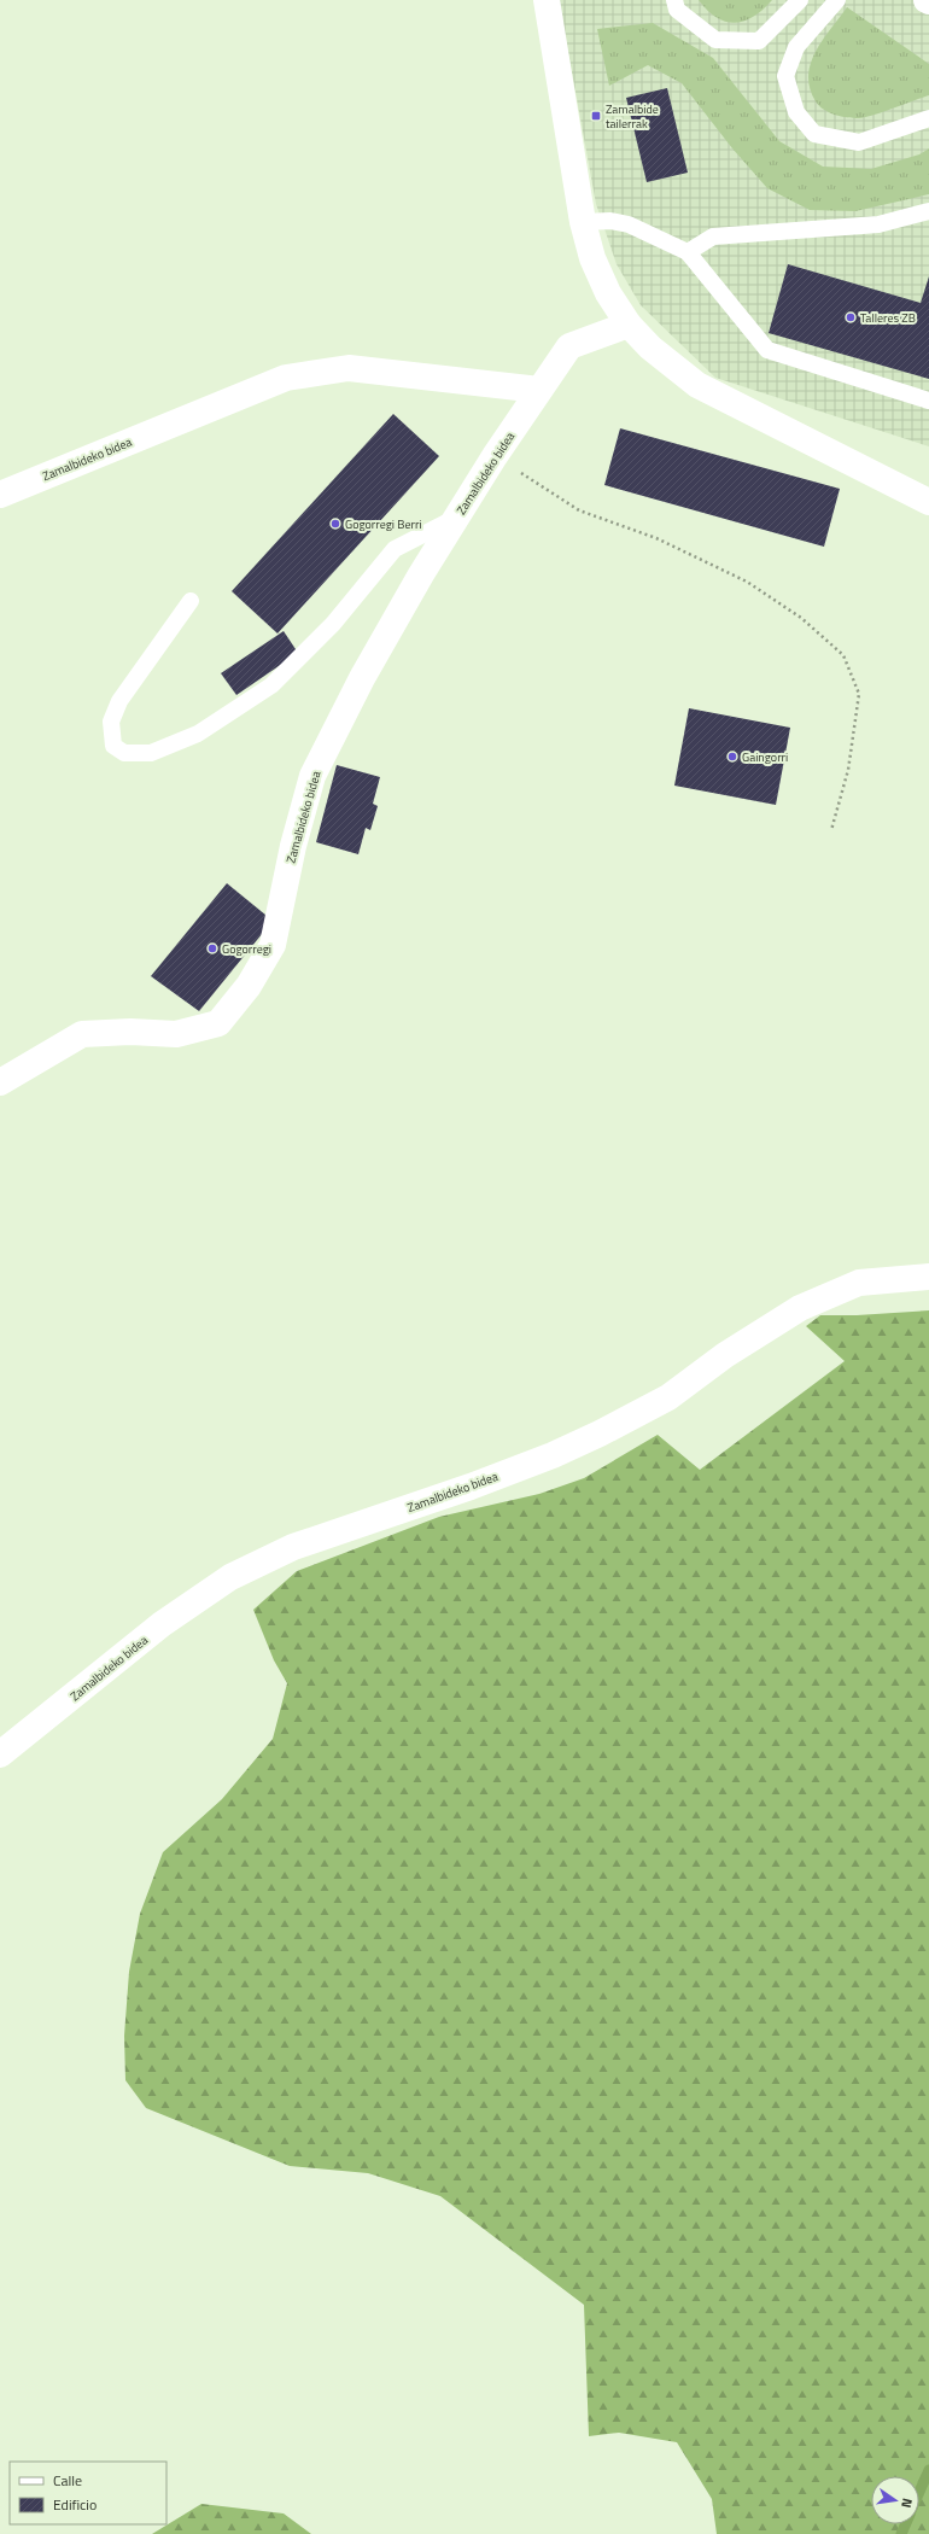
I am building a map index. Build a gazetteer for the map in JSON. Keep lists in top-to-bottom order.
{
  "streets": {
    "street": ["Zamalbideko bidea"]
  },
  "places": {
    "transit": ["Zamalbide tailerrak"],
    "other": [
      "Talleres ZB",
      "Gogorregi Berri",
      "Gaingorri",
      "Gogorregi"
    ]
  },
  "legend": ["Calle", "Edificio"],
  "north": "right"
}
